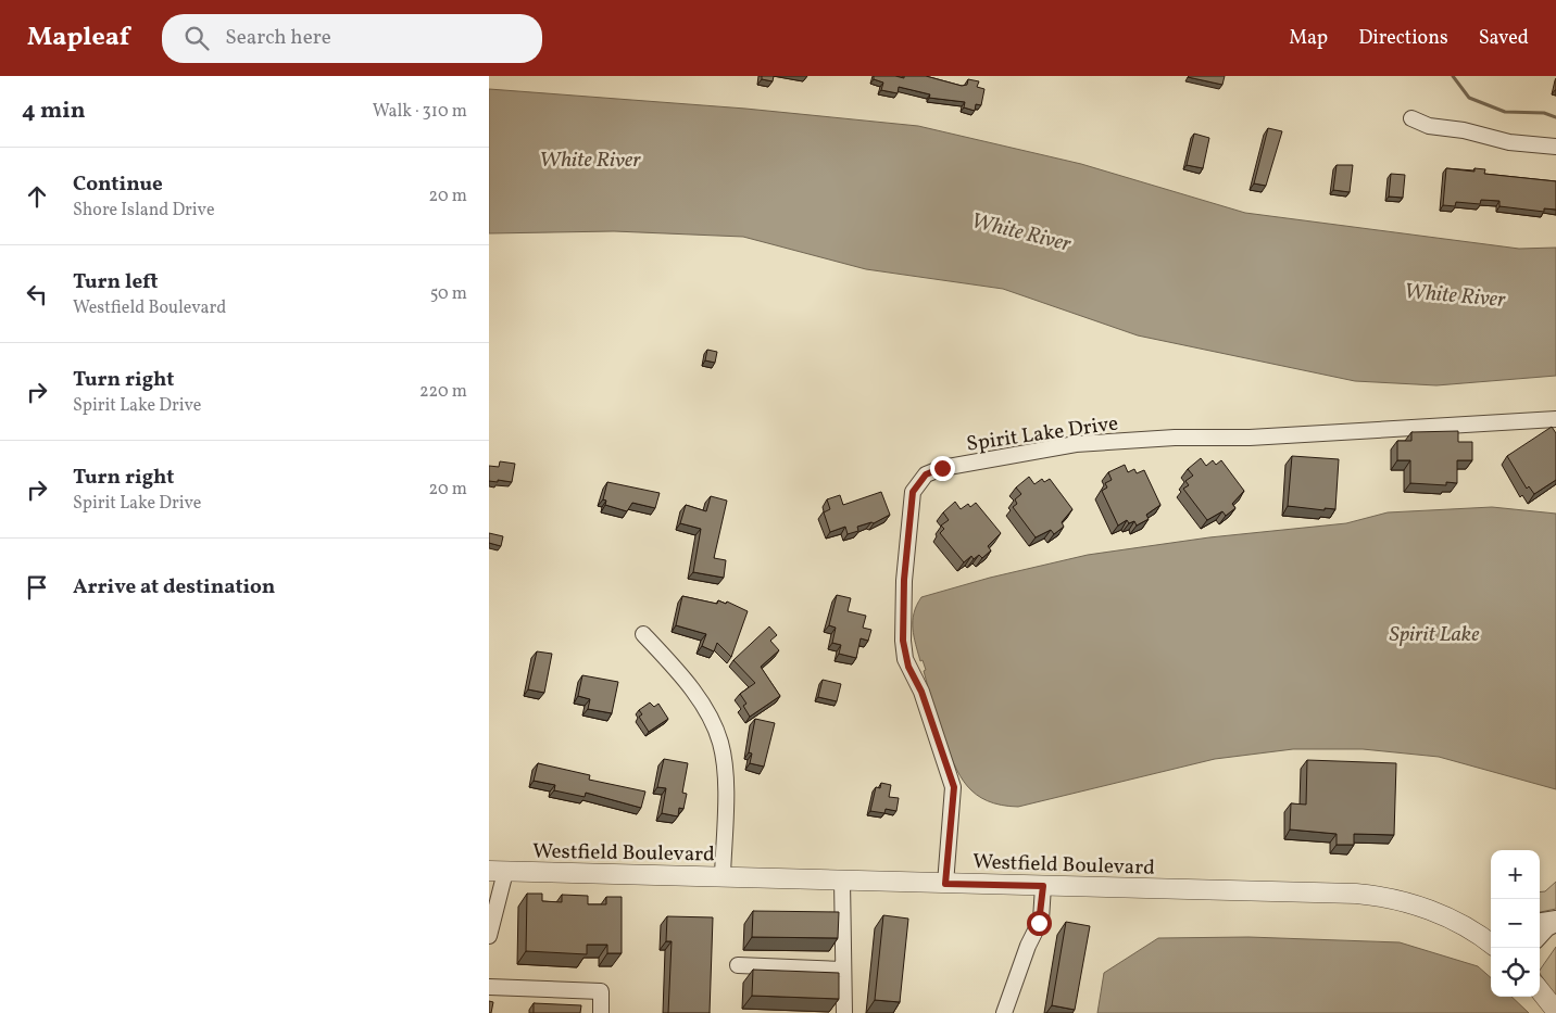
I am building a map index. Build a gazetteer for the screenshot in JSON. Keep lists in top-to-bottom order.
{
  "streets": {
    "street": ["Spirit Lake Drive", "Westfield Boulevard"]
  },
  "crossings": [
    ["Spirit Lake Drive", "Westfield Boulevard"]
  ],
  "water": ["White River", "Spirit Lake"],
  "page": {
    "header": "Mapleaf",
    "search": "Search here",
    "nav": ["Map", "Directions", "Saved"],
    "heading": ["4 min", "Walk · 310 m"],
    "list": [
      ["Continue", "Shore Island Drive", "20 m"],
      ["Turn left", "Westfield Boulevard", "50 m"],
      ["Turn right", "Spirit Lake Drive", "220 m"],
      ["Turn right", "Spirit Lake Drive", "20 m"],
      "Arrive at destination"
    ],
    "map_buttons": ["+", "−"]
  }
}
